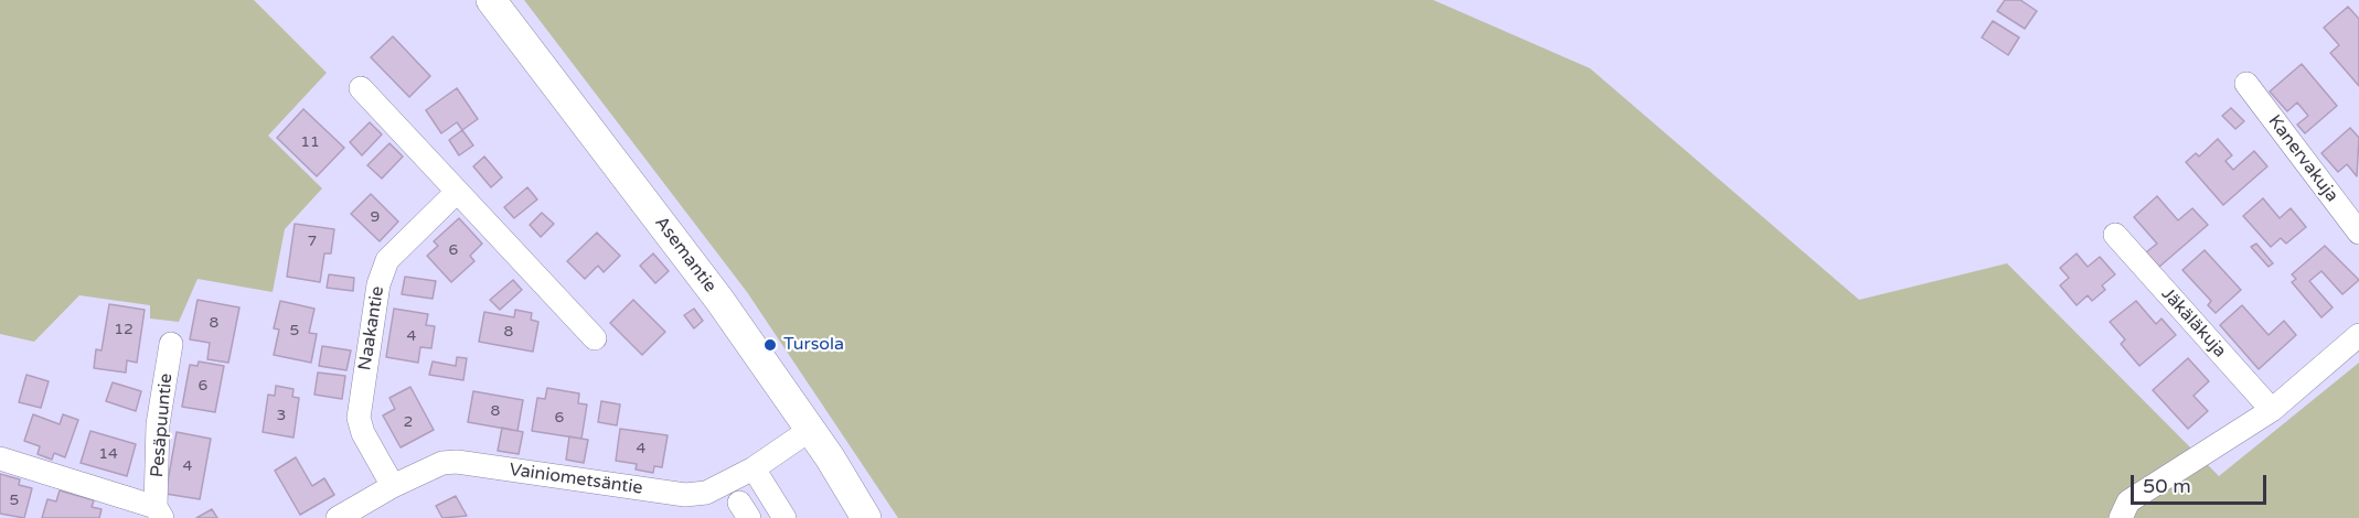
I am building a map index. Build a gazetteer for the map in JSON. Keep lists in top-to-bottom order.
{
  "streets": {
    "main road": ["Asemantie"],
    "street": [
      "Kanervakuja",
      "Jäkäläkuja",
      "Naakantie",
      "Pesäpuuntie",
      "Vainiometsäntie"
    ]
  },
  "crossings": [
    ["Asemantie", "Vainiometsäntie"],
    ["Naakantie", "Vainiometsäntie"]
  ],
  "places": ["Tursola"],
  "house_numbers": [
    "11",
    "9",
    "7",
    "6",
    "8",
    "12",
    "5",
    "8",
    "4",
    "6",
    "8",
    "3",
    "6",
    "2",
    "4",
    "14",
    "4",
    "5"
  ],
  "scale_bar": "50 m"
}
